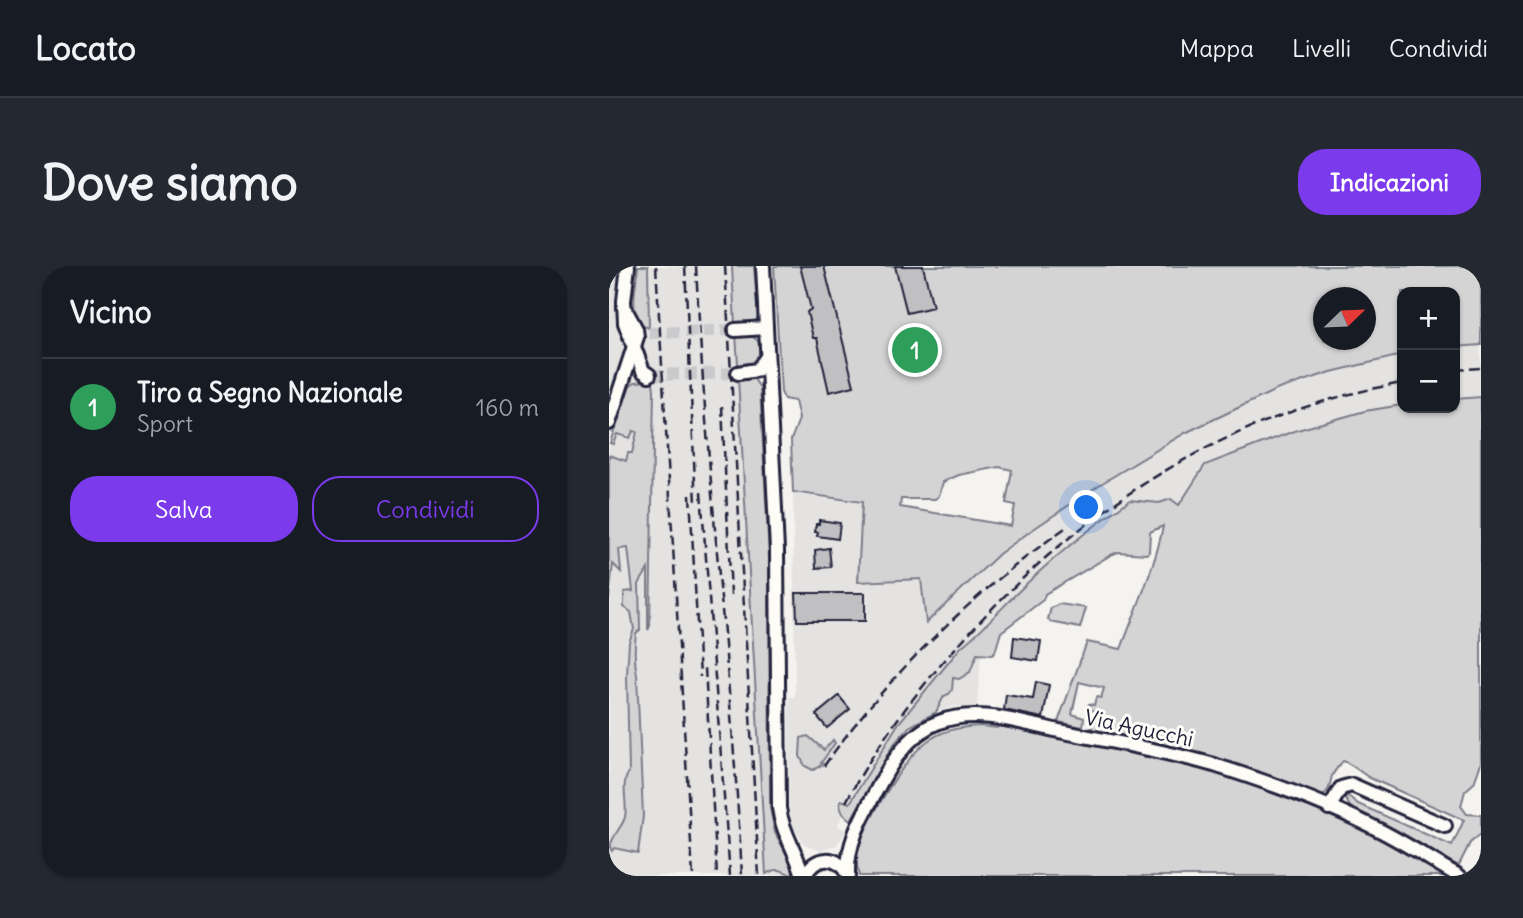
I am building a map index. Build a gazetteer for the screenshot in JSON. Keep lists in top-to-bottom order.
{
  "streets": {
    "street": ["Via Agucchi"]
  },
  "north": "top right",
  "page": {
    "header": "Locato",
    "nav": ["Mappa", "Livelli", "Condividi"],
    "buttons": [
      "Indicazioni",
      ["Salva", "Condividi"]
    ],
    "title": "Dove siamo",
    "heading": "Vicino",
    "map_buttons": ["+", "−"],
    "pins": "1",
    "list": [
      {
        "mark": "1",
        "name": "Tiro a Segno Nazionale",
        "note": "Sport",
        "value": "160 m"
      }
    ]
  }
}
